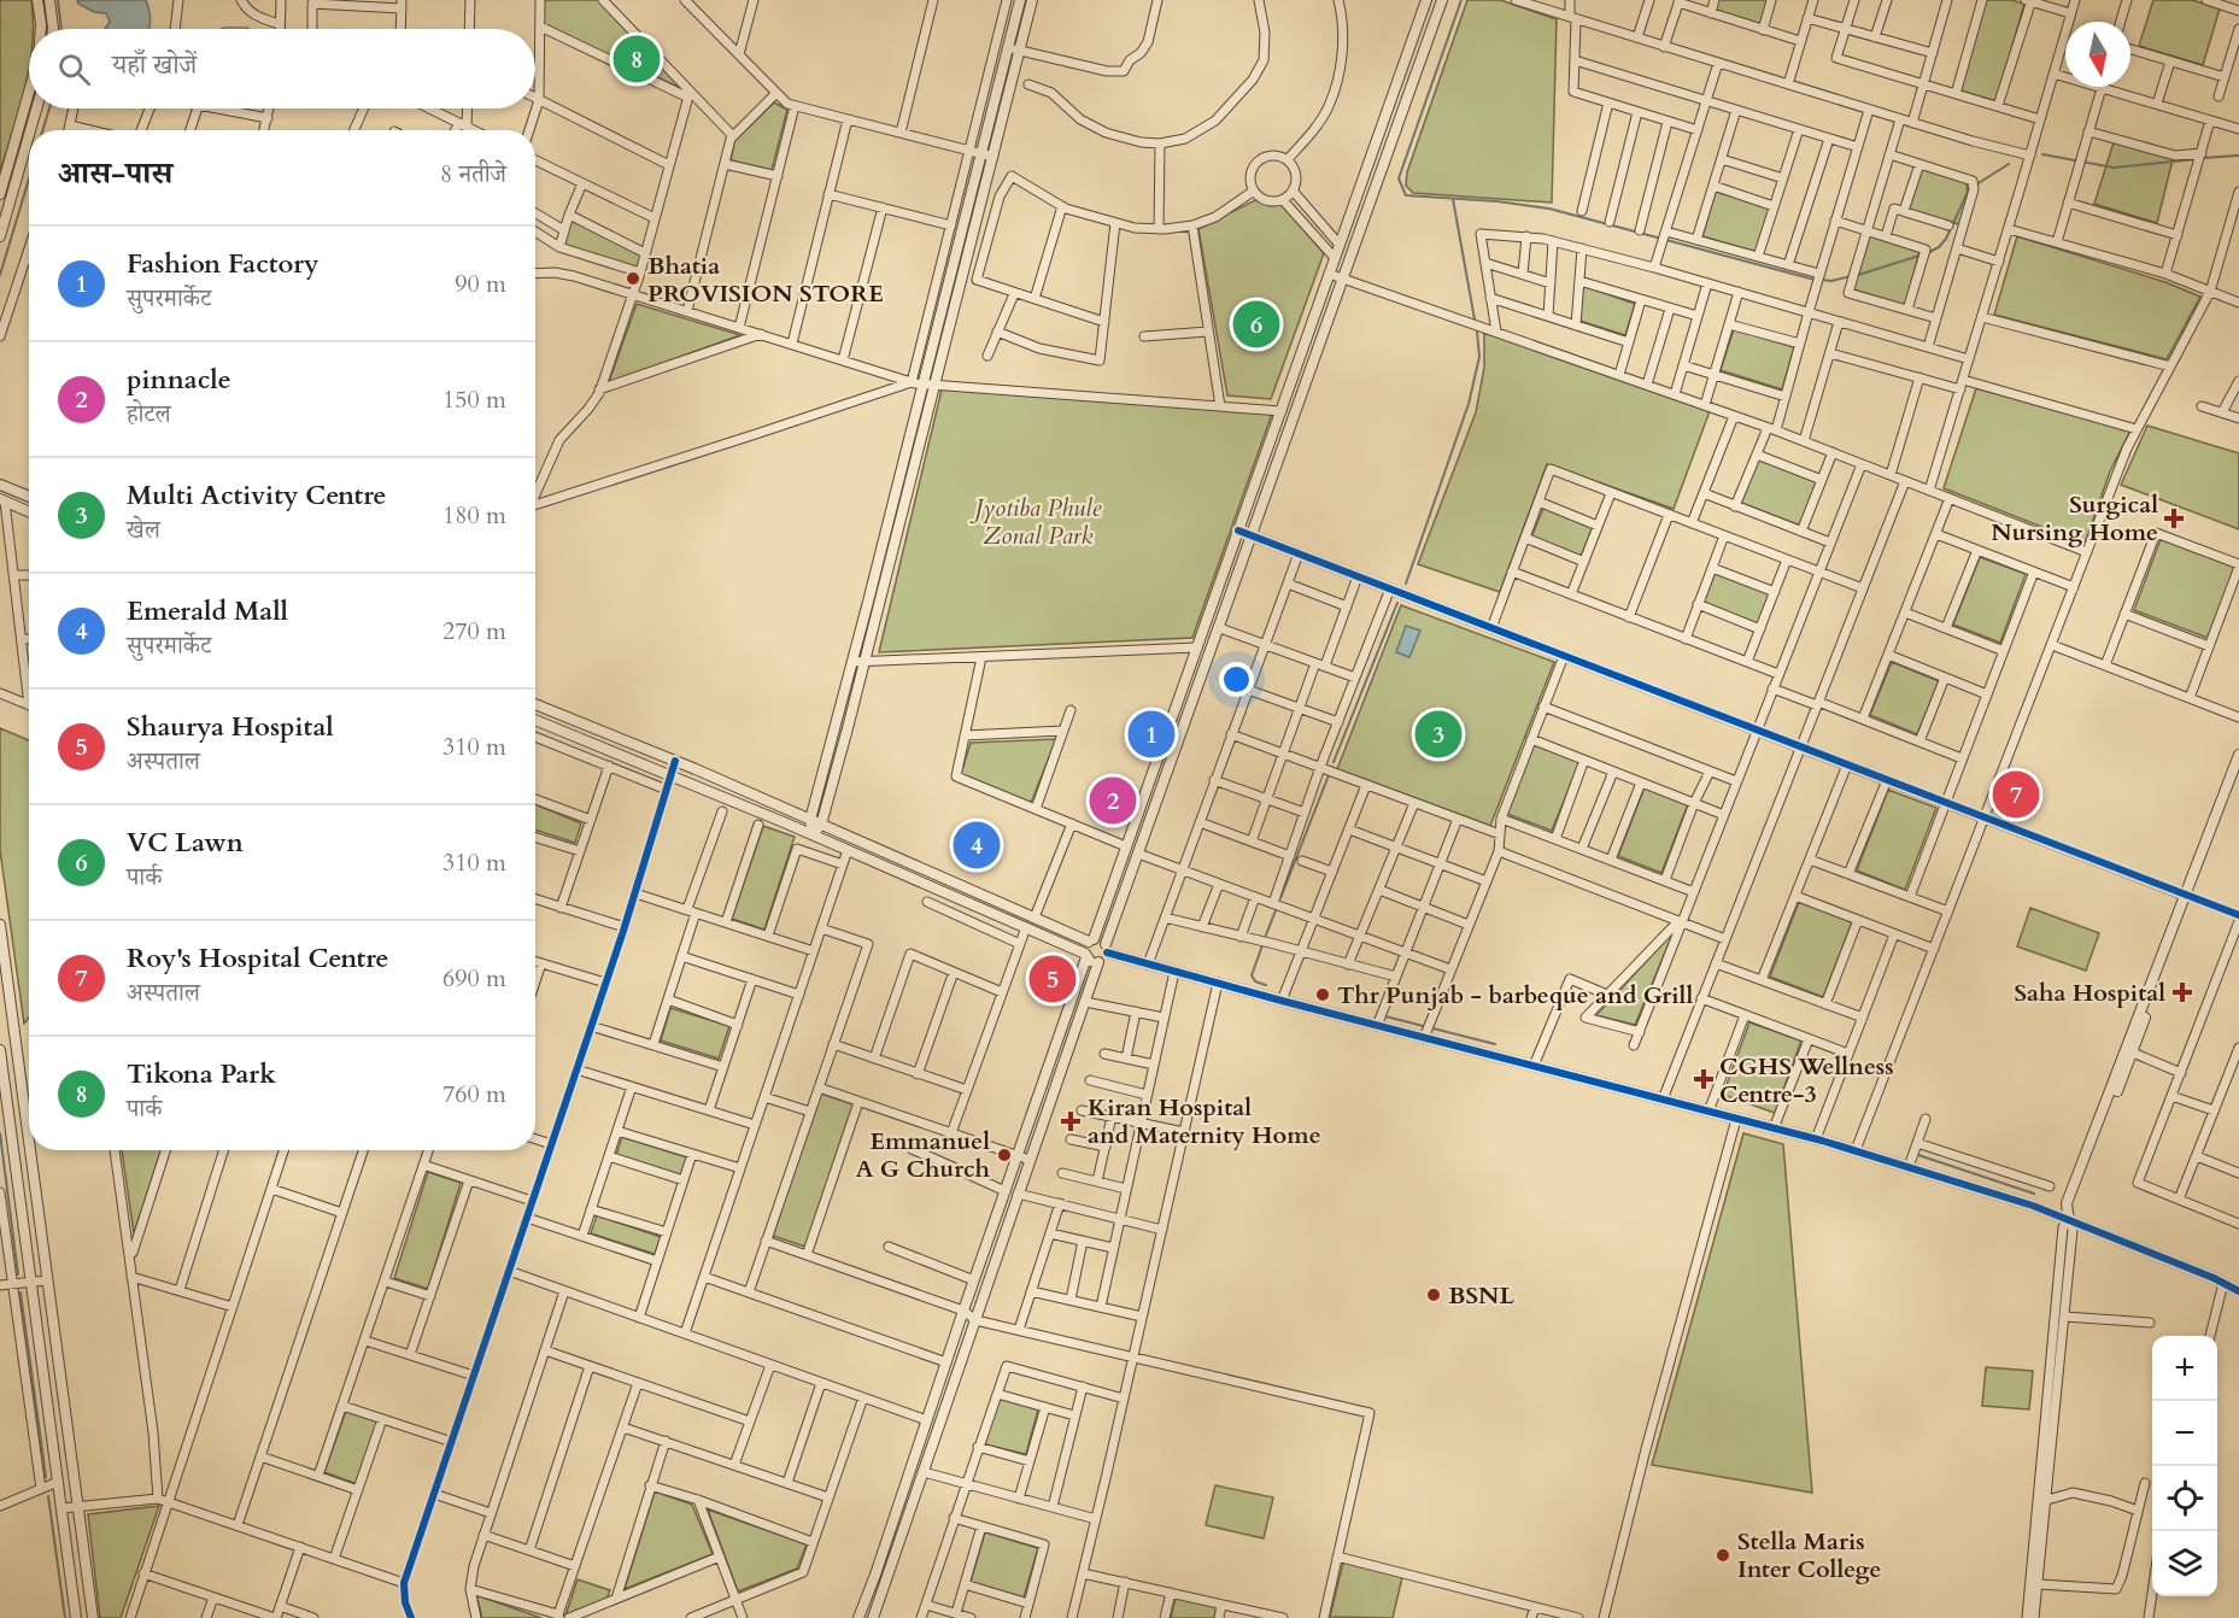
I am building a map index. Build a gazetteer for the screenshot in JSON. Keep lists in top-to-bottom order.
{
  "parks": ["Jyotiba Phule Zonal Park"],
  "places": {
    "other": [
      "Bhatia PROVISION STORE",
      "Thr Punjab - barbeque and Grill",
      "Emmanuel A G Church",
      "BSNL",
      "Stella Maris Inter College"
    ],
    "health": [
      "Surgical Nursing Home",
      "Saha Hospital",
      "CGHS Wellness Centre-3",
      "Kiran Hospital and Maternity Home"
    ]
  },
  "north": "bottom",
  "page": {
    "search": "यहाँ खोजें",
    "pins": [
      "8",
      "6",
      "1",
      "3",
      "7",
      "2",
      "4",
      "5"
    ],
    "heading": ["आस-पास", "8 नतीजे"],
    "list": [
      {
        "mark": "1",
        "name": "Fashion Factory",
        "note": "सुपरमार्केट",
        "value": "90 m"
      },
      {
        "mark": "2",
        "name": "pinnacle",
        "note": "होटल",
        "value": "150 m"
      },
      {
        "mark": "3",
        "name": "Multi Activity Centre",
        "note": "खेल",
        "value": "180 m"
      },
      {
        "mark": "4",
        "name": "Emerald Mall",
        "note": "सुपरमार्केट",
        "value": "270 m"
      },
      {
        "mark": "5",
        "name": "Shaurya Hospital",
        "note": "अस्पताल",
        "value": "310 m"
      },
      {
        "mark": "6",
        "name": "VC Lawn",
        "note": "पार्क",
        "value": "310 m"
      },
      {
        "mark": "7",
        "name": "Roy's Hospital Centre",
        "note": "अस्पताल",
        "value": "690 m"
      },
      {
        "mark": "8",
        "name": "Tikona Park",
        "note": "पार्क",
        "value": "760 m"
      }
    ],
    "map_buttons": ["+", "−"]
  }
}
